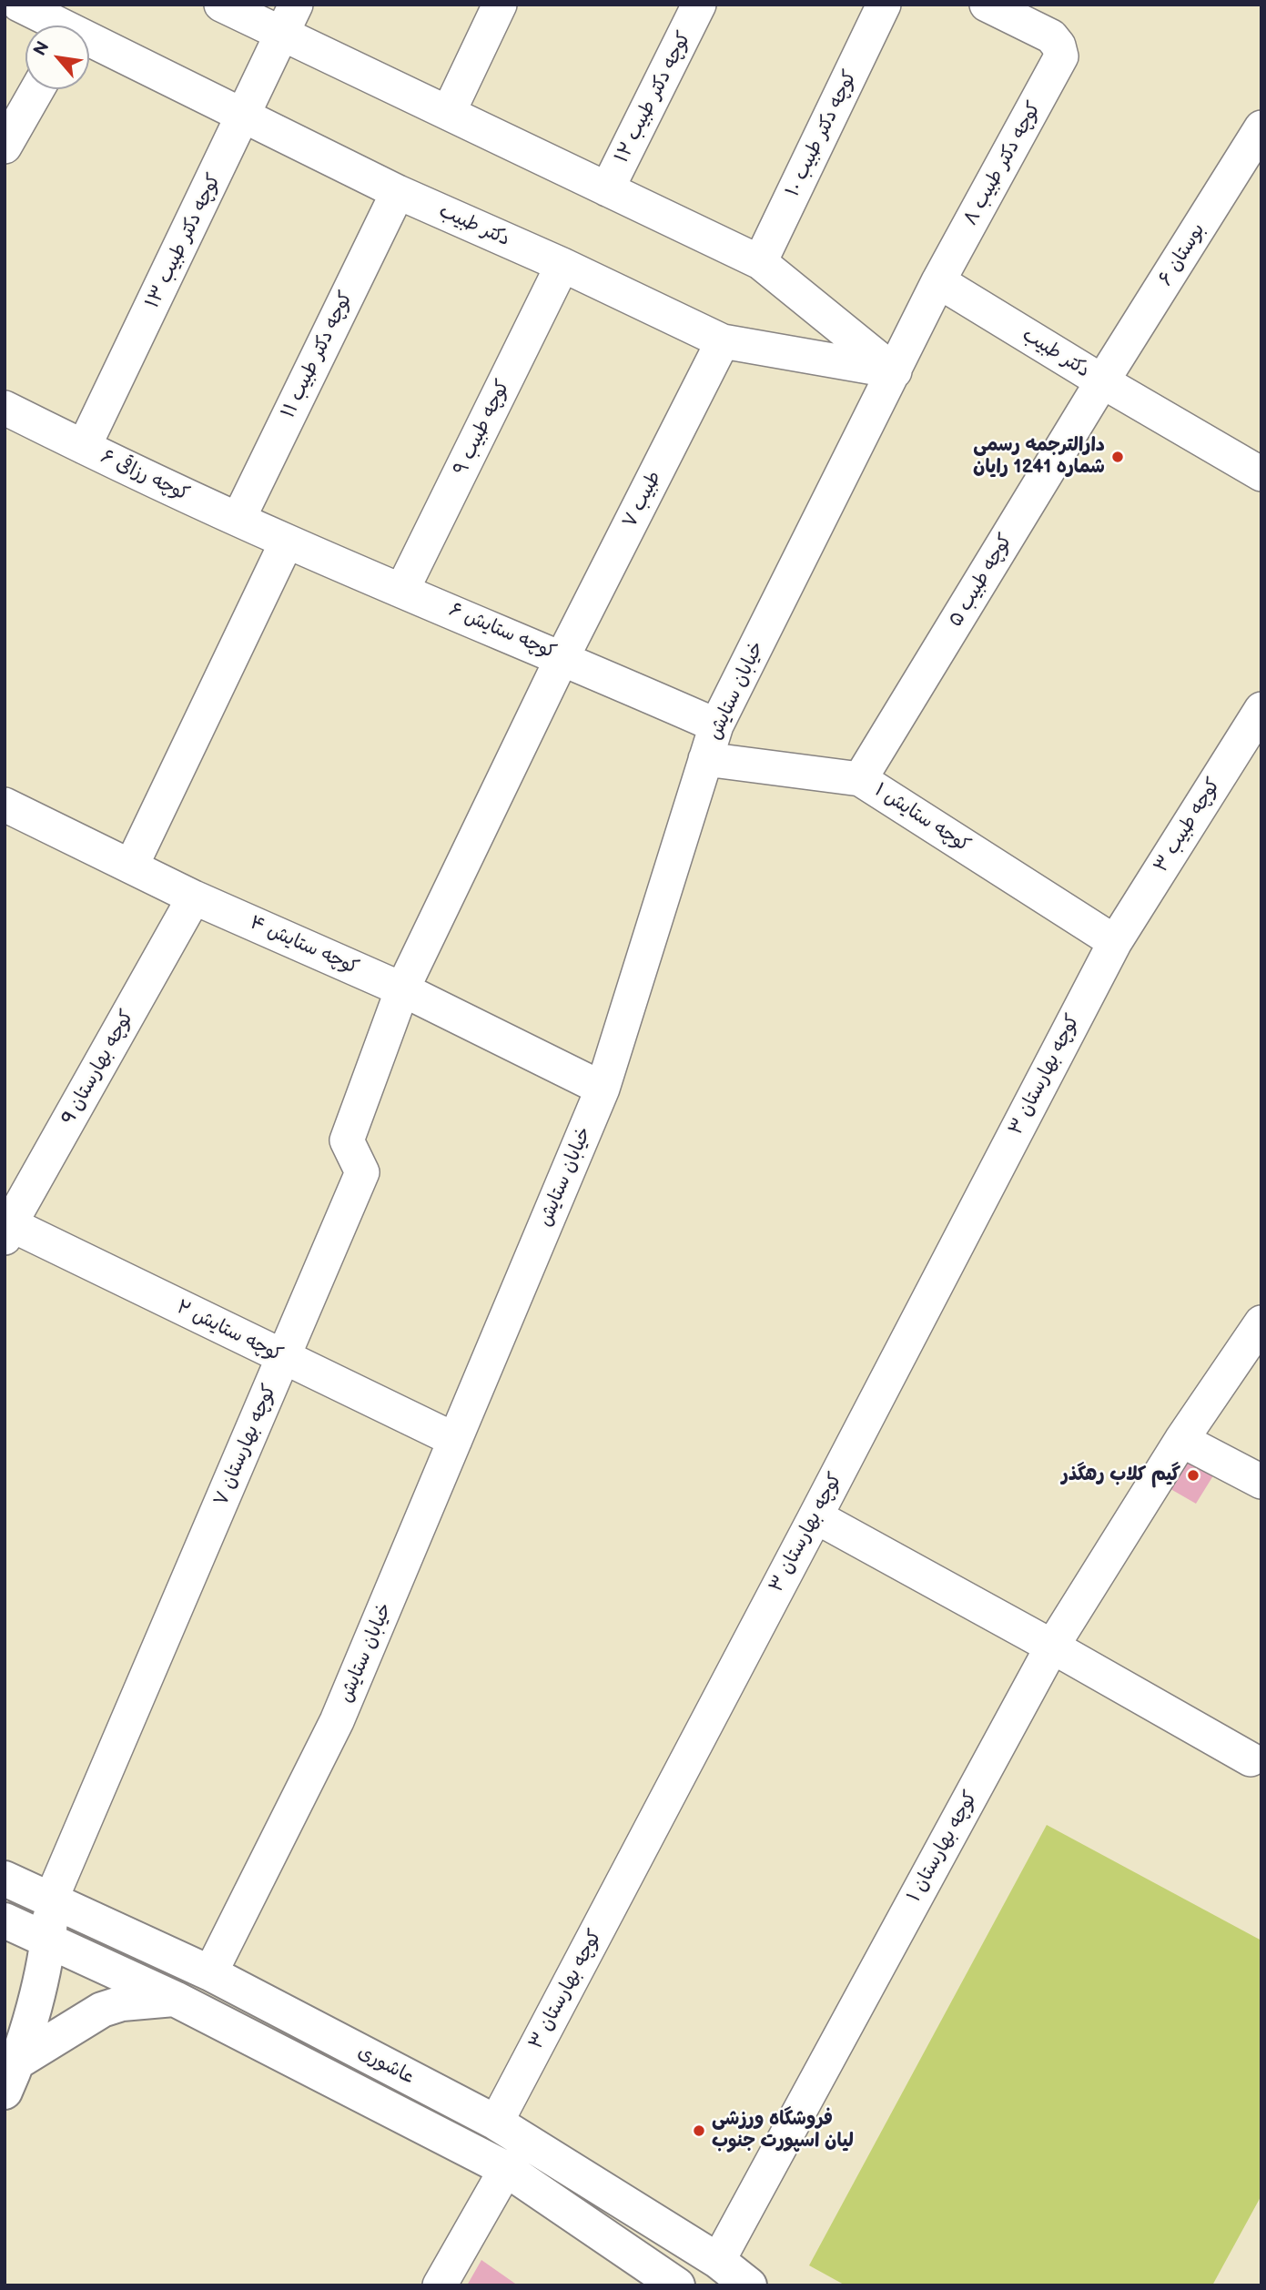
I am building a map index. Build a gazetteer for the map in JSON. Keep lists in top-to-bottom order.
{
  "streets": {
    "street": [
      "کوچه دکتر طبیب ۱۲",
      "کوچه دکتر طبیب ۱۰",
      "کوچه دکتر طبیب ۸",
      "دکتر طبیب",
      "کوچه دکتر طبیب ۱۳",
      "بوستان ۶",
      "کوچه دکتر طبیب ۱۱",
      "کوچه طبیب ۹",
      "کوچه رزاقی ۶",
      "طبیب ۷",
      "کوچه طبیب ۵",
      "کوچه ستایش ۶",
      "خیابان ستایش",
      "کوچه ستایش ۱",
      "کوچه طبیب ۳",
      "کوچه ستایش ۴",
      "کوچه بهارستان 9",
      "کوچه بهارستان ۳",
      "کوچه ستایش ۲",
      "کوچه بهارستان ۷",
      "کوچه بهارستان ۱",
      "عاشوری"
    ]
  },
  "crossings": [
    ["کوچه دکتر طبیب ۸", "دکتر طبیب"],
    ["دکتر طبیب", "کوچه دکتر طبیب ۱۳"],
    ["دکتر طبیب", "بوستان ۶"],
    ["دکتر طبیب", "کوچه دکتر طبیب ۱۱"],
    ["دکتر طبیب", "کوچه طبیب ۹"],
    ["دکتر طبیب", "طبیب ۷"],
    ["دکتر طبیب", "کوچه طبیب ۵"],
    ["دکتر طبیب", "خیابان ستایش"],
    ["کوچه دکتر طبیب ۱۳", "کوچه رزاقی ۶"],
    ["بوستان ۶", "کوچه طبیب ۵"],
    ["کوچه دکتر طبیب ۱۱", "کوچه رزاقی ۶"],
    ["کوچه طبیب ۹", "کوچه ستایش ۶"],
    ["کوچه رزاقی ۶", "کوچه ستایش ۶"],
    ["طبیب ۷", "کوچه ستایش ۶"],
    ["طبیب ۷", "کوچه ستایش ۴"],
    ["طبیب ۷", "کوچه بهارستان ۷"],
    ["کوچه طبیب ۵", "کوچه ستایش ۱"],
    ["کوچه ستایش ۶", "خیابان ستایش"],
    ["خیابان ستایش", "کوچه ستایش ۱"],
    ["خیابان ستایش", "کوچه ستایش ۴"],
    ["خیابان ستایش", "کوچه ستایش ۲"],
    ["خیابان ستایش", "عاشوری"],
    ["کوچه ستایش ۱", "کوچه طبیب ۳"],
    ["کوچه ستایش ۱", "کوچه بهارستان ۳"],
    ["کوچه طبیب ۳", "کوچه بهارستان ۳"],
    ["کوچه ستایش ۴", "کوچه بهارستان 9"],
    ["کوچه ستایش ۴", "کوچه بهارستان ۷"],
    ["کوچه بهارستان 9", "کوچه ستایش ۲"],
    ["کوچه بهارستان ۳", "عاشوری"],
    ["کوچه ستایش ۲", "کوچه بهارستان ۷"],
    ["کوچه بهارستان ۷", "عاشوری"],
    ["کوچه بهارستان ۱", "عاشوری"]
  ],
  "places": ["دارالترجمه رسمی شماره 1241 رایان", "گیم کلاب رهگذر", "فروشگاه ورزشی لیان اسپورت جنوب"],
  "north": "top left"
}
